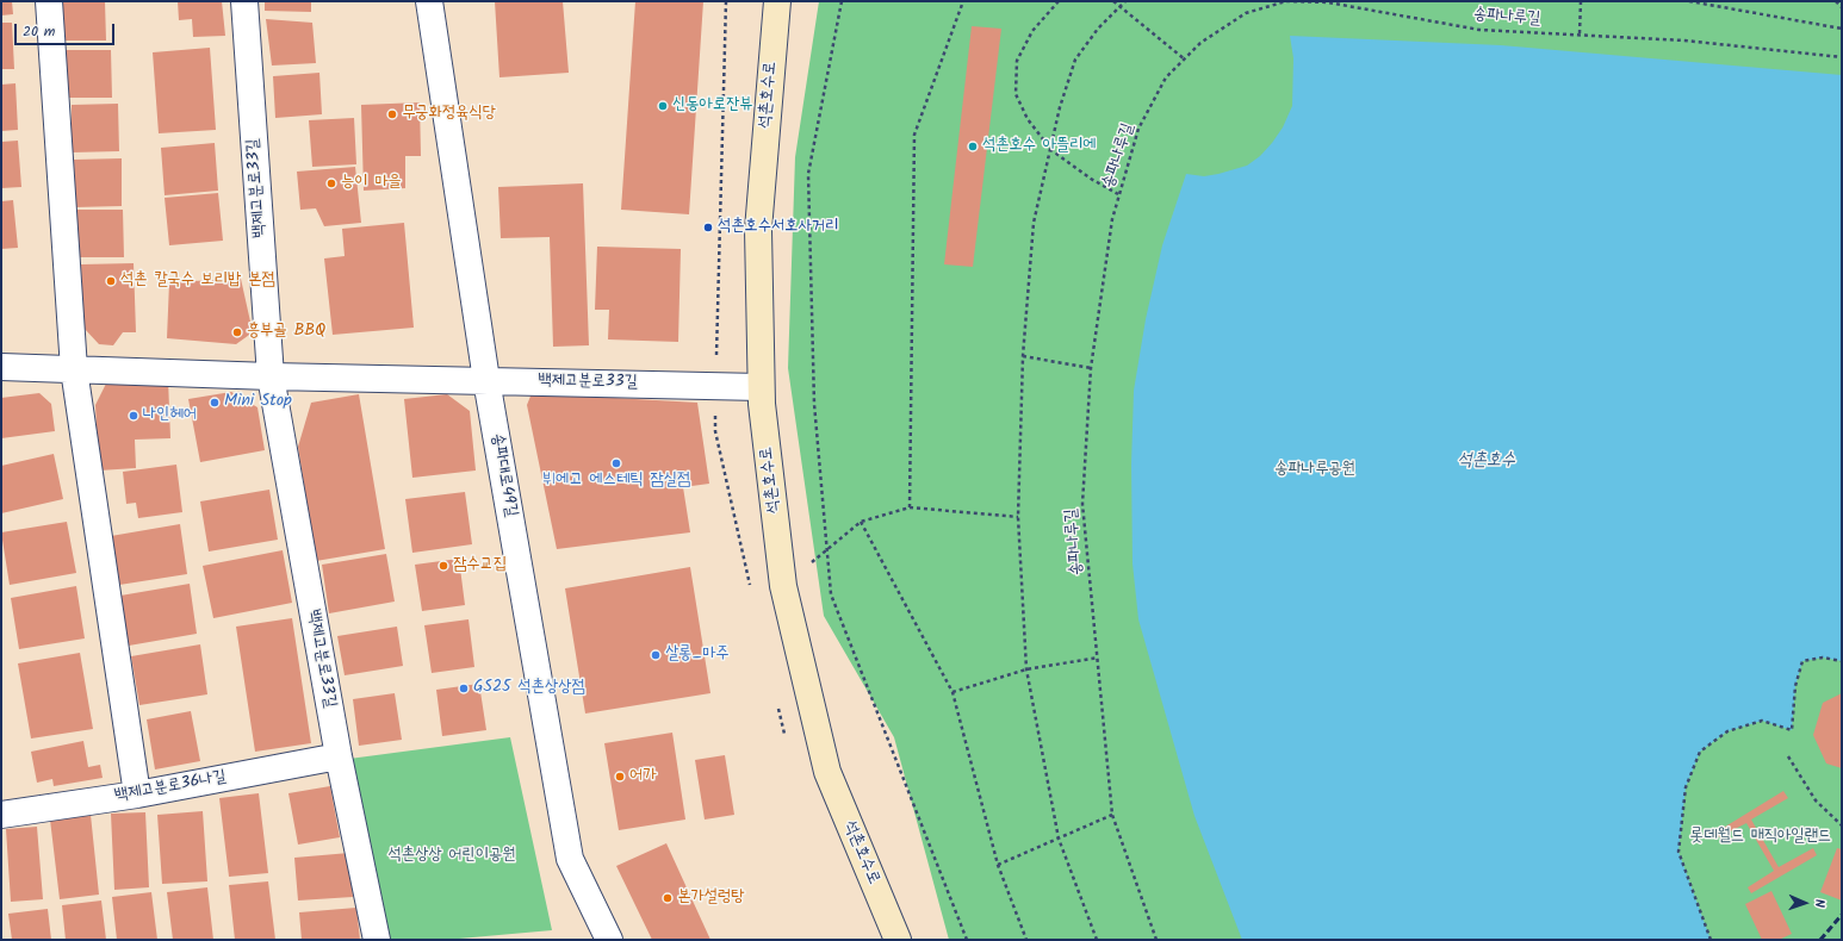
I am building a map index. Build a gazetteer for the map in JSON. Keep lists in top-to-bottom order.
{
  "streets": {
    "street": [
      "석촌호수로",
      "백제고분로33길",
      "송파대로49길",
      "백제고분로36나길"
    ],
    "path": ["송파나루길"]
  },
  "crossings": [
    ["석촌호수로", "백제고분로33길"],
    ["백제고분로33길", "송파대로49길"],
    ["백제고분로33길", "백제고분로36나길"]
  ],
  "water": ["석촌호수"],
  "parks": ["송파나루공원", "롯데월드 매직아일랜드", "석촌상상 어린이공원"],
  "places": [
    "신동아로잔뷰",
    "무궁화정육식당",
    "석촌호수 아뜰리에",
    "능이 마을",
    "석촌호수서호사거리",
    "석촌 칼국수 보리밥 본점",
    "흥부골 BBQ",
    "Mini Stop",
    "나인헤어",
    "뷔에고 에스테틱 잠실점",
    "잠수교집",
    "살롱_마주",
    "GS25 석촌상상점",
    "어가",
    "본가설렁탕"
  ],
  "scale_bar": "20 m",
  "north": "right"
}
